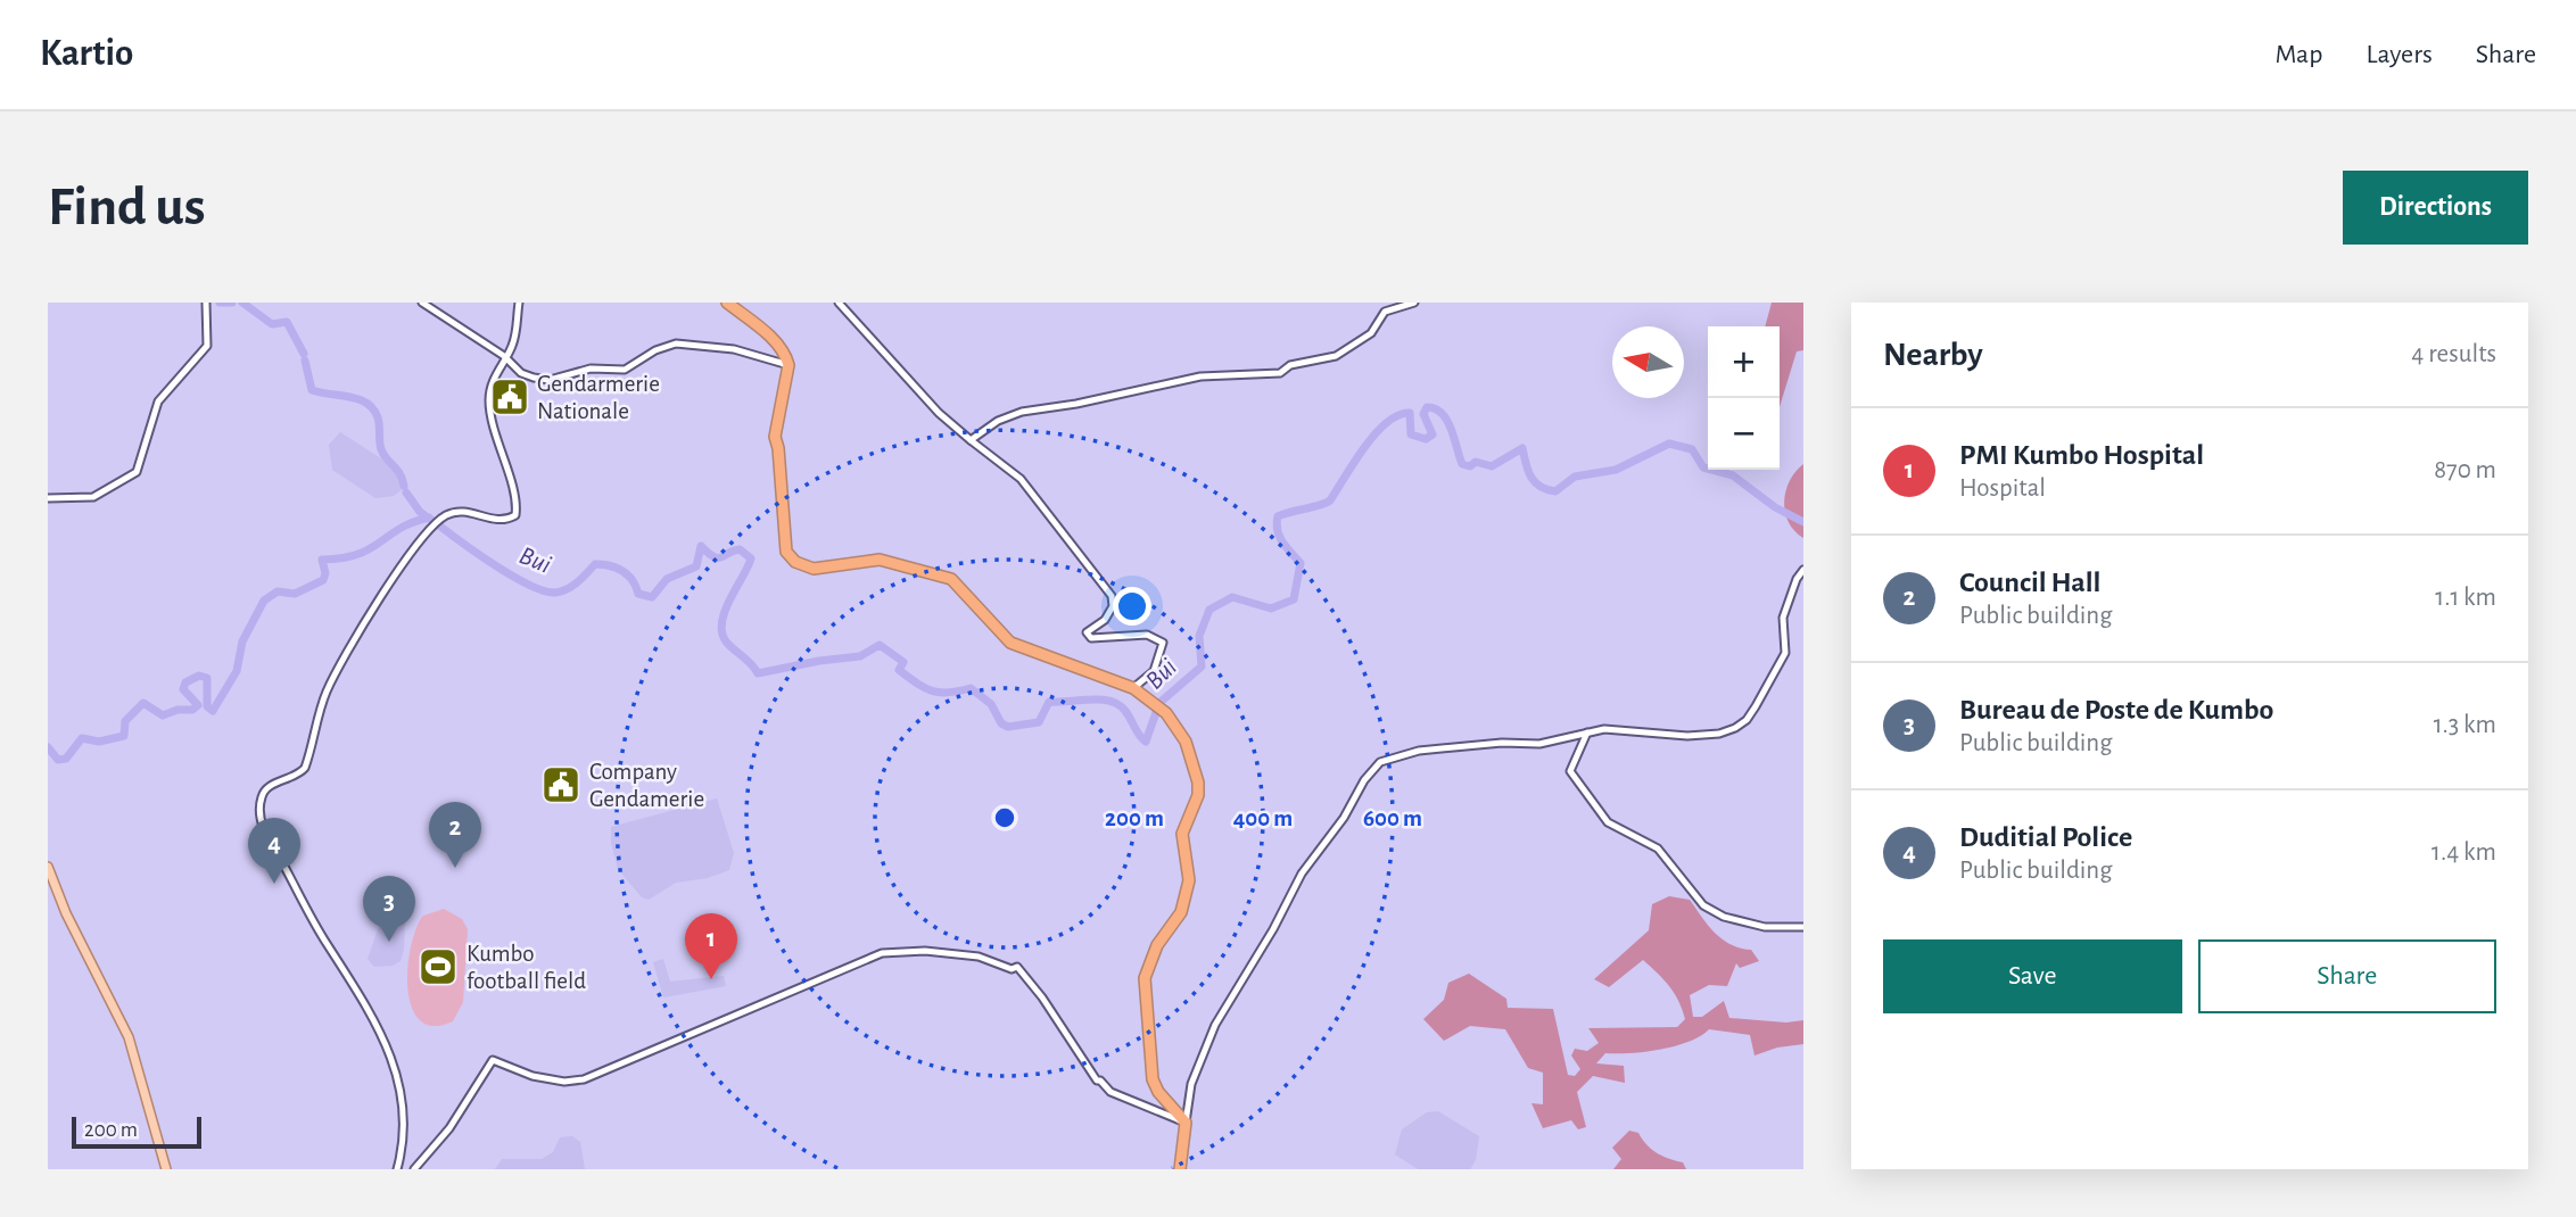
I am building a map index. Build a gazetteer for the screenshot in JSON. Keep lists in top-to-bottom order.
{
  "water": ["Bui"],
  "places": {
    "public building": ["Gendarmerie Nationale", "Company Gendamerie"],
    "sports": ["Kumbo football field"]
  },
  "scale_bar": "200 m",
  "north": "left",
  "page": {
    "header": "Kartio",
    "nav": ["Map", "Layers", "Share"],
    "buttons": [
      "Directions",
      ["Save", "Share"]
    ],
    "title": "Find us",
    "heading": ["Nearby", "4 results"],
    "map_buttons": ["+", "−"],
    "list": [
      {
        "mark": "1",
        "name": "PMI Kumbo Hospital",
        "note": "Hospital",
        "value": "870 m"
      },
      {
        "mark": "2",
        "name": "Council Hall",
        "note": "Public building",
        "value": "1.1 km"
      },
      {
        "mark": "3",
        "name": "Bureau de Poste de Kumbo",
        "note": "Public building",
        "value": "1.3 km"
      },
      {
        "mark": "4",
        "name": "Duditial Police",
        "note": "Public building",
        "value": "1.4 km"
      }
    ],
    "pins": [
      "2",
      "4",
      "3",
      "1"
    ],
    "scale": "200 m"
  },
  "rings": ["200 m", "400 m", "600 m"]
}
